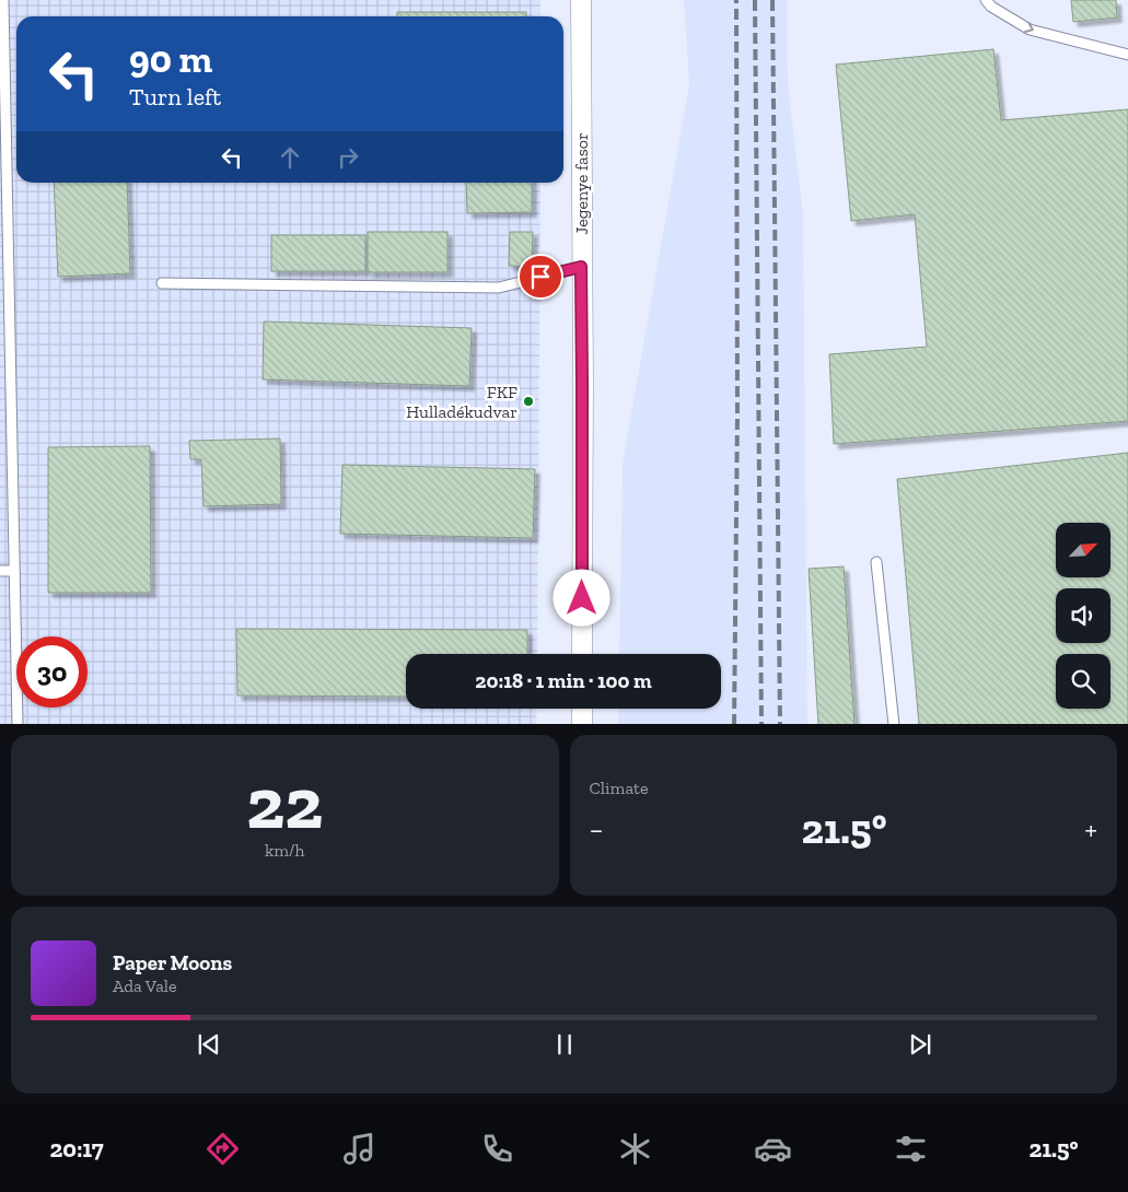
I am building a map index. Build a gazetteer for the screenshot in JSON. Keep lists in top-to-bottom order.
{
  "streets": {
    "street": ["Jegenye fasor"]
  },
  "places": ["FKF Hulladékudvar"],
  "north": "top right",
  "page": {
    "turn": ["90 m", "Turn left"],
    "limit": "30",
    "trip": "20:18 · 1 min · 100 m",
    "tile": [
      ["22", "km/h"],
      "Climate"
    ],
    "heat": ["−", "21.5°", "+"],
    "song": ["Paper Moons", "Ada Vale"],
    "tabs": ["20:17", "21.5°"]
  }
}
